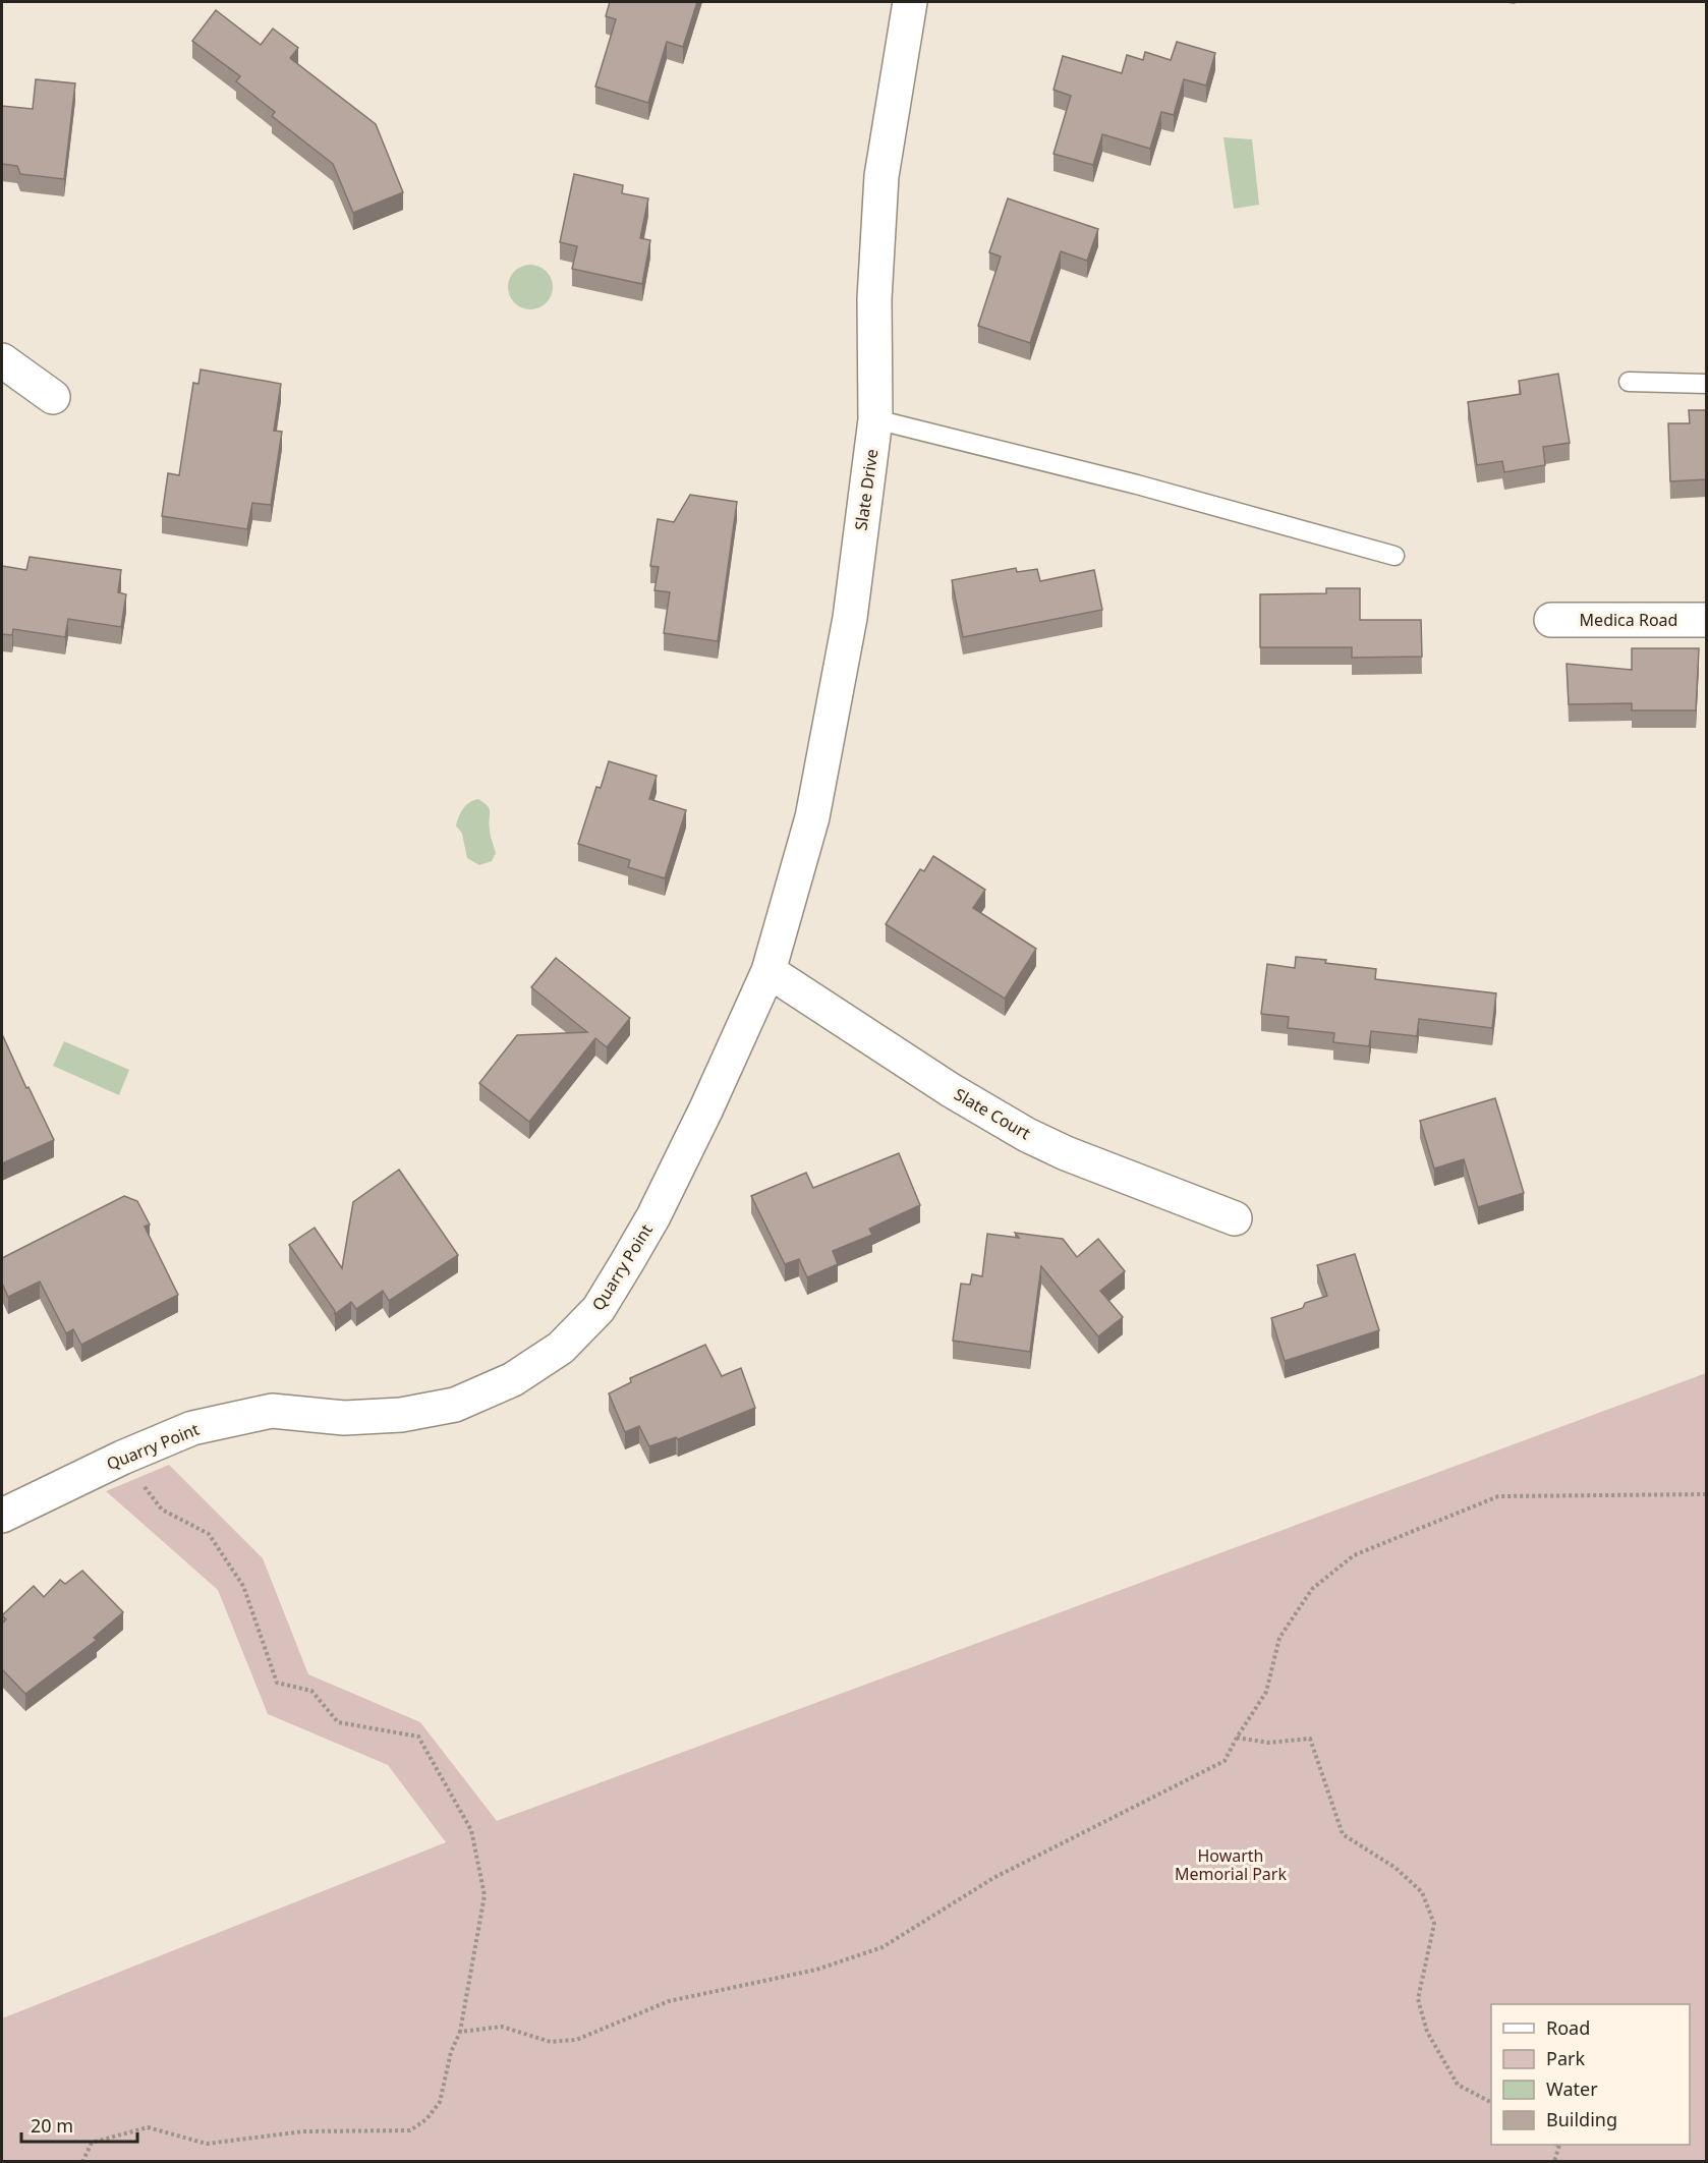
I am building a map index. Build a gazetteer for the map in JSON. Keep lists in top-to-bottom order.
{
  "streets": {
    "street": [
      "Slate Drive",
      "Medica Road",
      "Slate Court",
      "Quarry Point"
    ]
  },
  "crossings": [
    ["Slate Drive", "Slate Court"],
    ["Slate Drive", "Quarry Point"],
    ["Slate Court", "Quarry Point"]
  ],
  "parks": ["Howarth Memorial Park"],
  "legend": [
    "Road",
    "Park",
    "Water",
    "Building"
  ],
  "scale_bar": "20 m"
}
